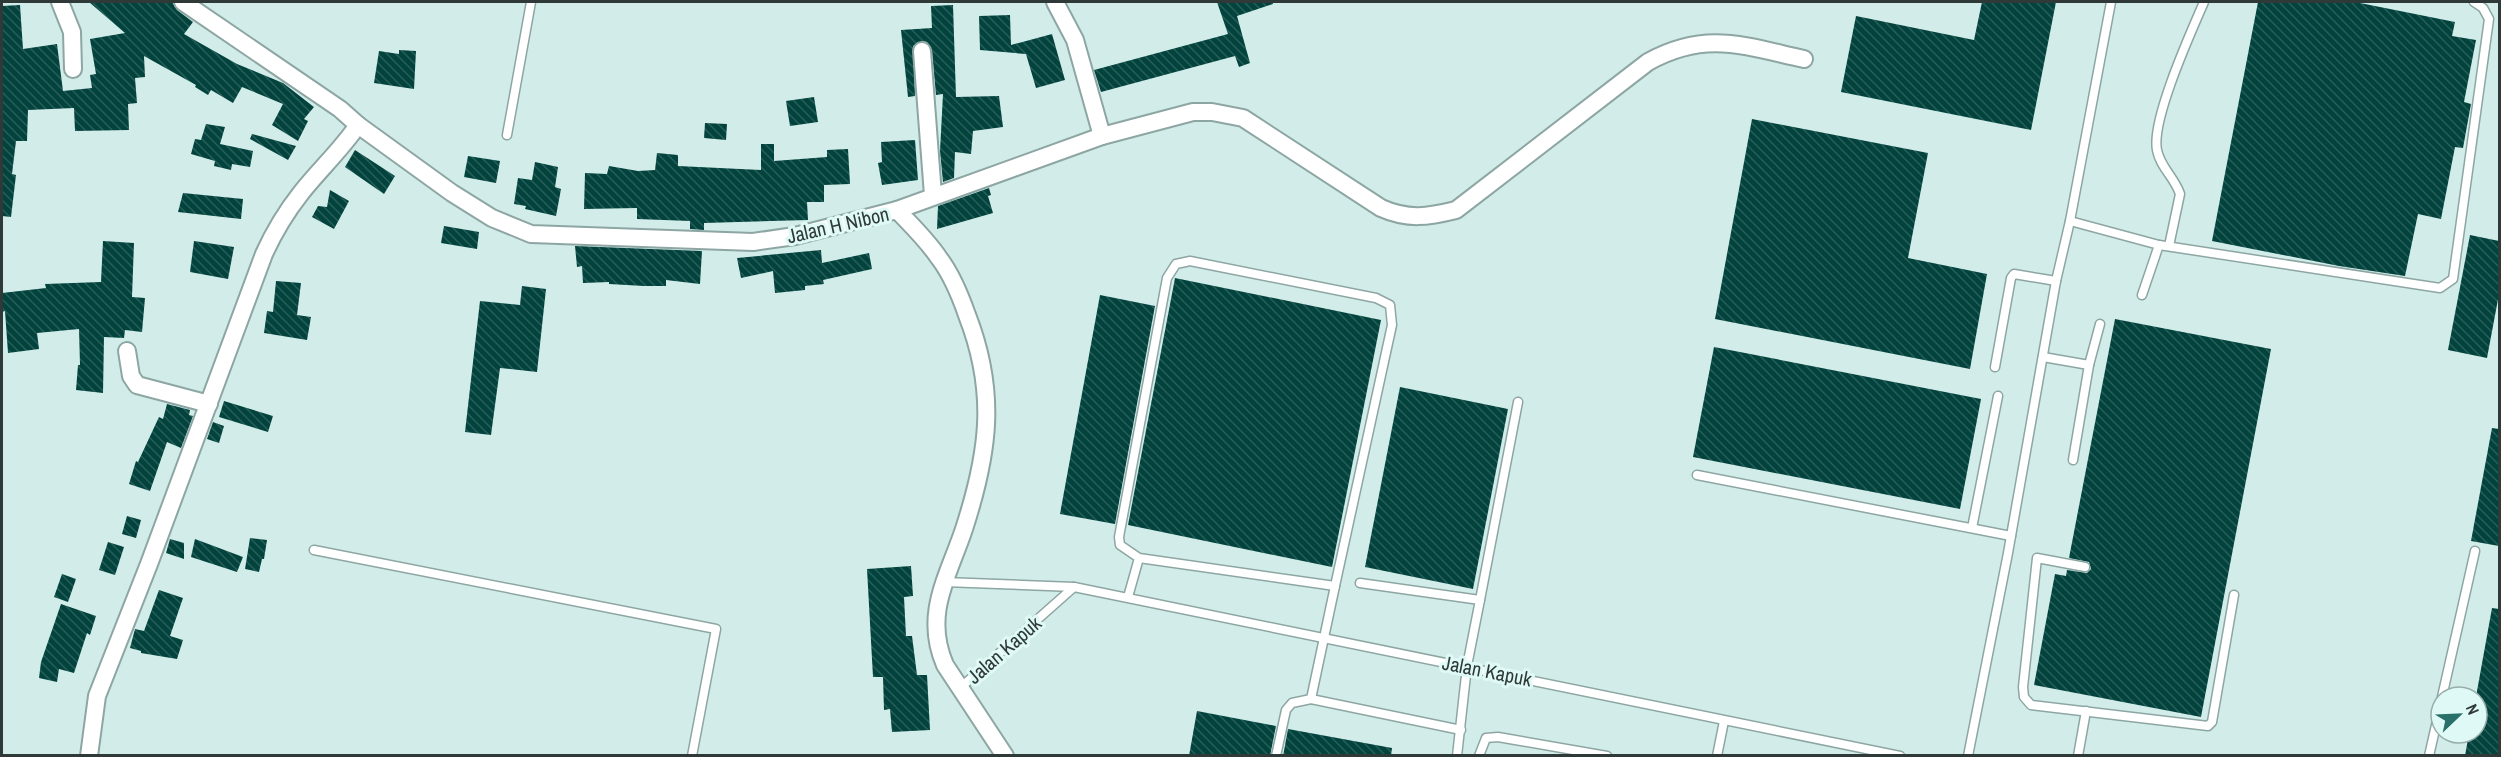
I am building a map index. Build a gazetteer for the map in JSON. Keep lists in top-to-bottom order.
{
  "streets": {
    "street": ["Jalan H Nibon"],
    "lane": ["Jalan Kapuk"]
  },
  "crossings": [
    ["Jalan H Nibon", "Jalan Kapuk"]
  ],
  "north": "top right"
}
